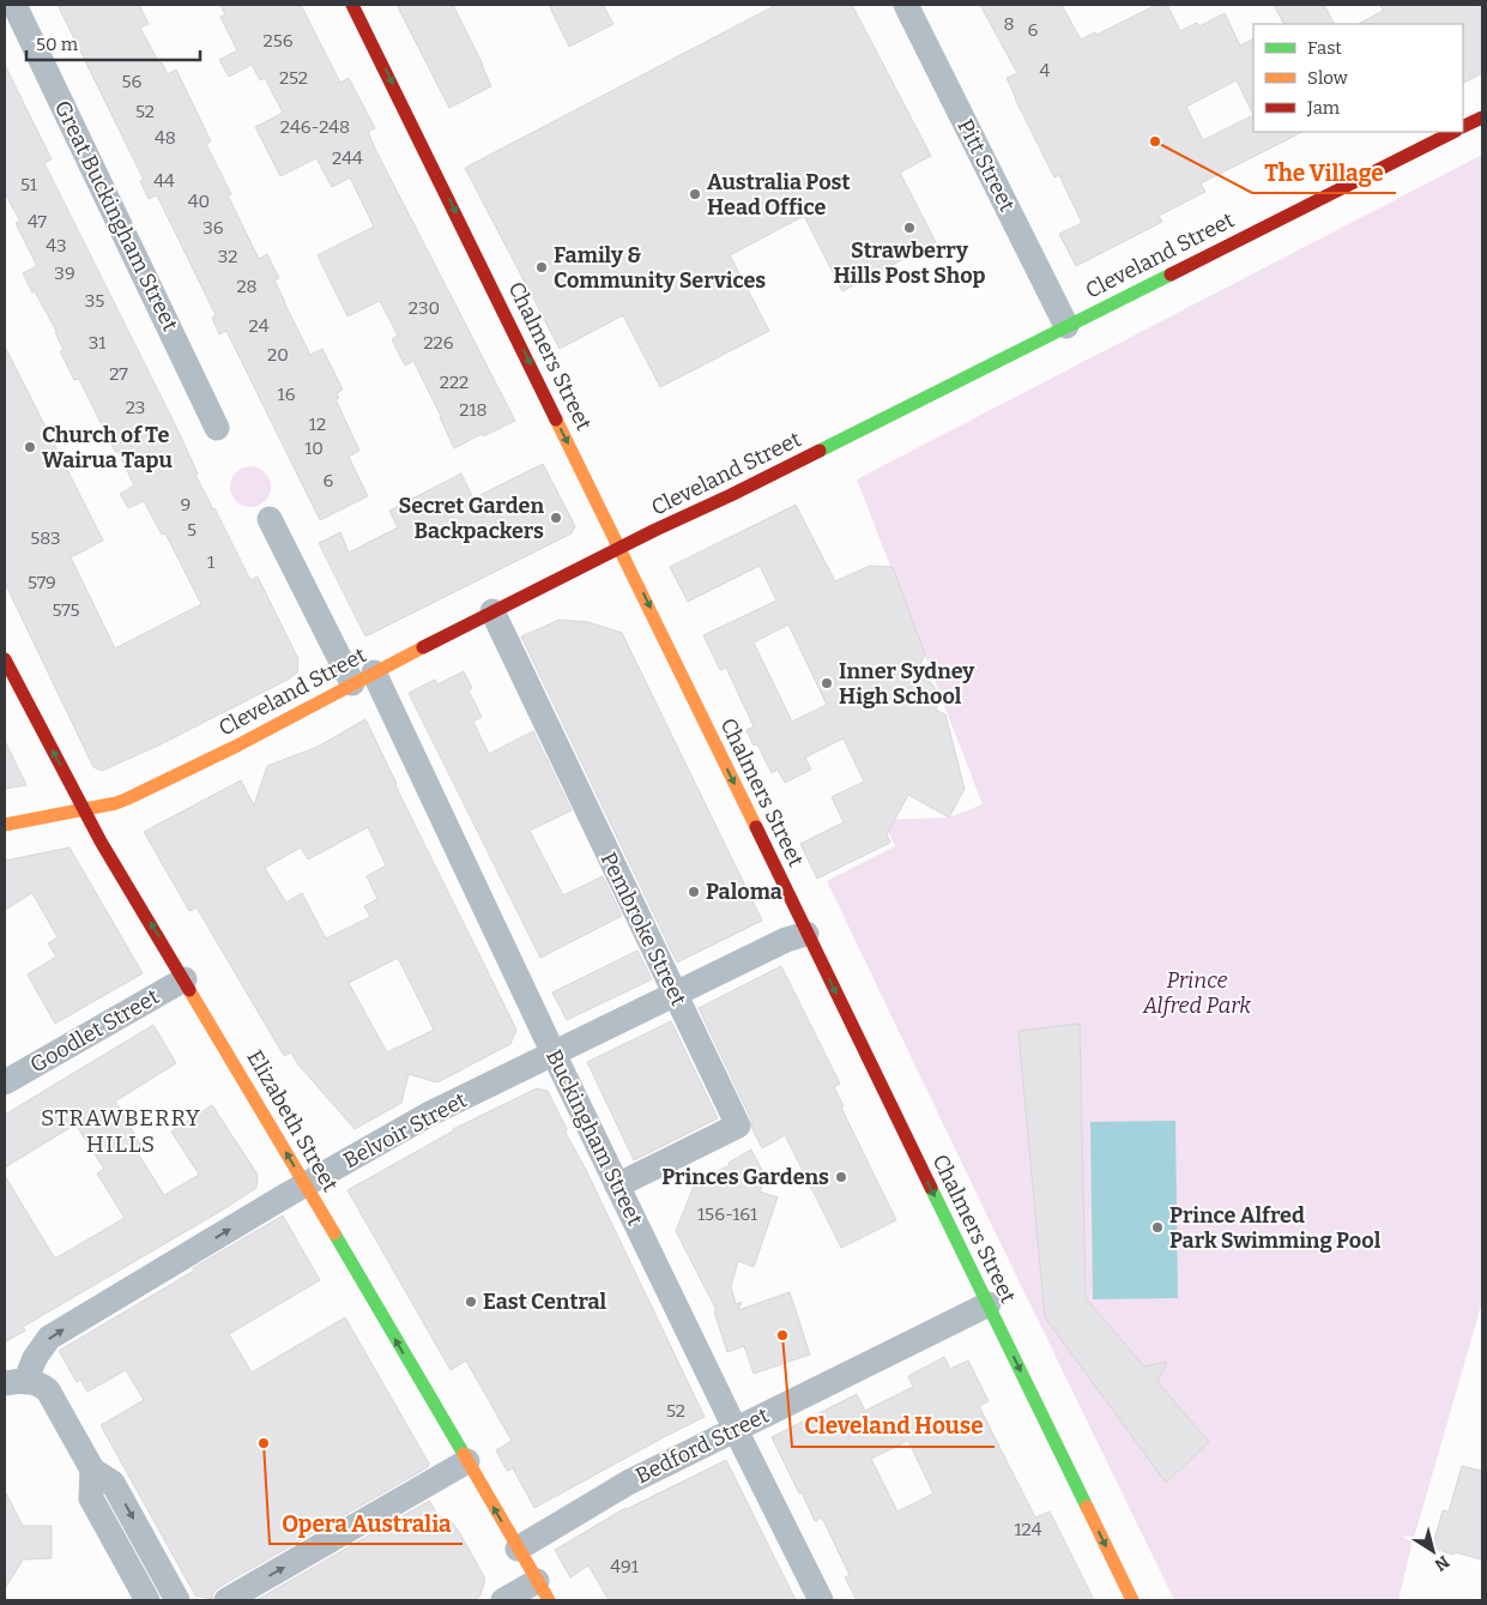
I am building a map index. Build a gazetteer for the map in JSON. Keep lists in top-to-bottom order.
{
  "streets": {
    "main road": ["Cleveland Street", "Chalmers Street", "Elizabeth Street"],
    "street": [
      "Pitt Street",
      "Great Buckingham Street",
      "Pembroke Street",
      "Goodlet Street",
      "Belvoir Street",
      "Buckingham Street",
      "Bedford Street"
    ]
  },
  "crossings": [
    ["Pitt Street", "Cleveland Street"],
    ["Cleveland Street", "Chalmers Street"],
    ["Cleveland Street", "Pembroke Street"],
    ["Cleveland Street", "Elizabeth Street"],
    ["Cleveland Street", "Buckingham Street"],
    ["Chalmers Street", "Belvoir Street"],
    ["Chalmers Street", "Bedford Street"],
    ["Pembroke Street", "Belvoir Street"],
    ["Pembroke Street", "Buckingham Street"],
    ["Goodlet Street", "Elizabeth Street"],
    ["Elizabeth Street", "Belvoir Street"],
    ["Elizabeth Street", "Bedford Street"],
    ["Belvoir Street", "Buckingham Street"],
    ["Buckingham Street", "Bedford Street"]
  ],
  "one_way": ["Chalmers Street", "Elizabeth Street", "Belvoir Street"],
  "districts": ["STRAWBERRY HILLS"],
  "parks": ["Prince Alfred Park"],
  "places": [
    "The Village",
    "Australia Post Head Office",
    "Strawberry Hills Post Shop",
    "Family & Community Services",
    "Church of Te Wairua Tapu",
    "Secret Garden Backpackers",
    "Inner Sydney High School",
    "Paloma",
    "Princes Gardens",
    "Prince Alfred Park Swimming Pool",
    "East Central",
    "Cleveland House",
    "Opera Australia"
  ],
  "house_numbers": [
    "8",
    "6",
    "256",
    "4",
    "252",
    "56",
    "52",
    "246-248",
    "48",
    "244",
    "44",
    "51",
    "40",
    "47",
    "36",
    "43",
    "32",
    "39",
    "28",
    "35",
    "230",
    "24",
    "31",
    "226",
    "20",
    "27",
    "222",
    "16",
    "23",
    "218",
    "12",
    "10",
    "6",
    "9",
    "5",
    "583",
    "1",
    "579",
    "575",
    "156-161",
    "52",
    "124",
    "491"
  ],
  "legend": ["Fast", "Slow", "Jam"],
  "scale_bar": "50 m",
  "north": "bottom right"
}
